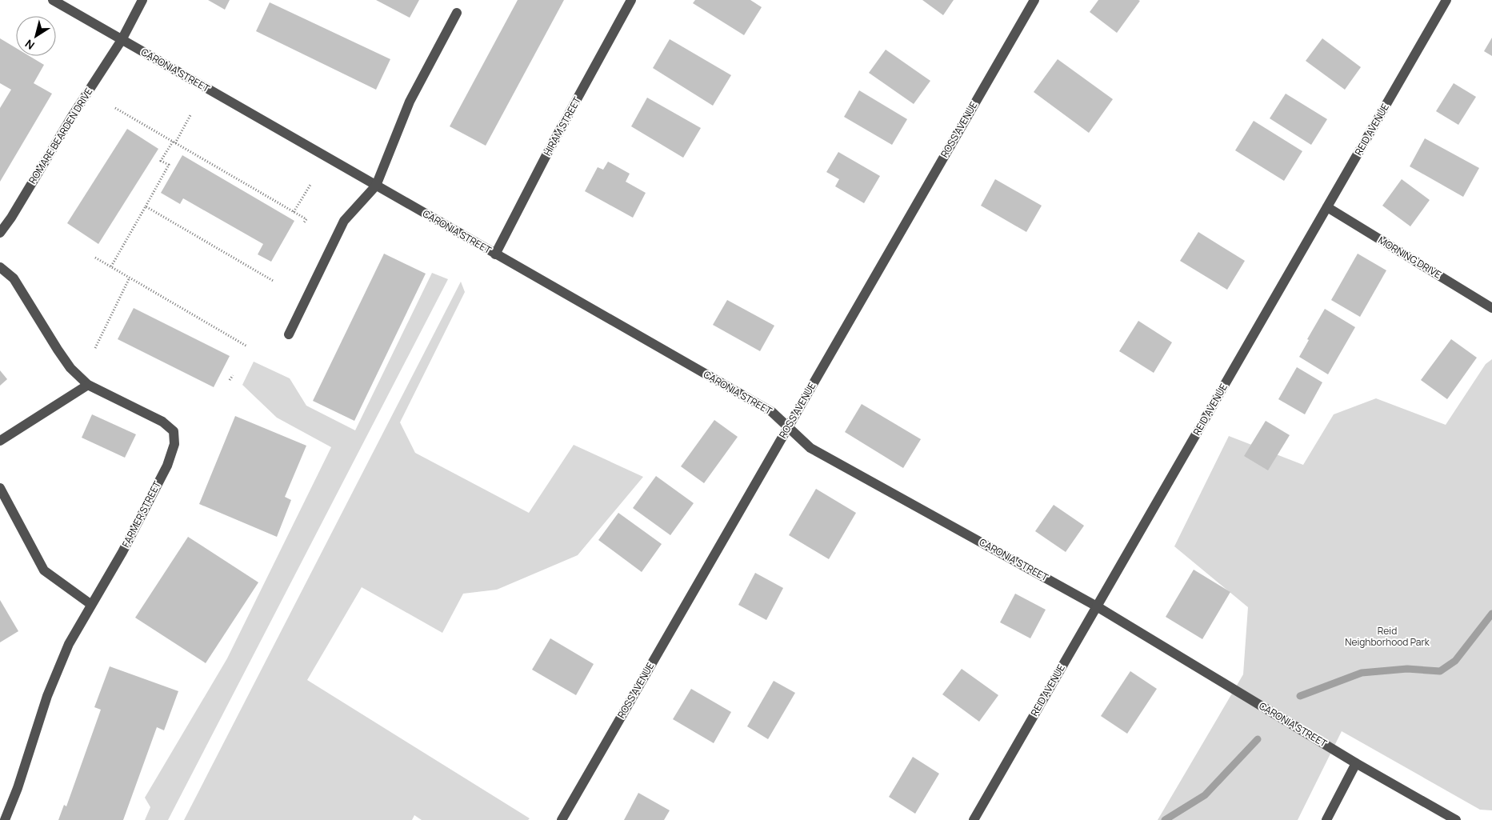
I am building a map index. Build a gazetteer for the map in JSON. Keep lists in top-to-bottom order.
{
  "streets": {
    "street": [
      "CARONIA STREET",
      "HIRAM STREET",
      "ROSS AVENUE",
      "REID AVENUE",
      "ROMARE BEARDEN DRIVE",
      "MORNING DRIVE",
      "FARMER STREET"
    ]
  },
  "crossings": [
    ["CARONIA STREET", "HIRAM STREET"],
    ["CARONIA STREET", "ROSS AVENUE"],
    ["CARONIA STREET", "REID AVENUE"],
    ["CARONIA STREET", "ROMARE BEARDEN DRIVE"],
    ["REID AVENUE", "MORNING DRIVE"]
  ],
  "parks": ["Reid Neighborhood Park"],
  "north": "bottom left"
}
